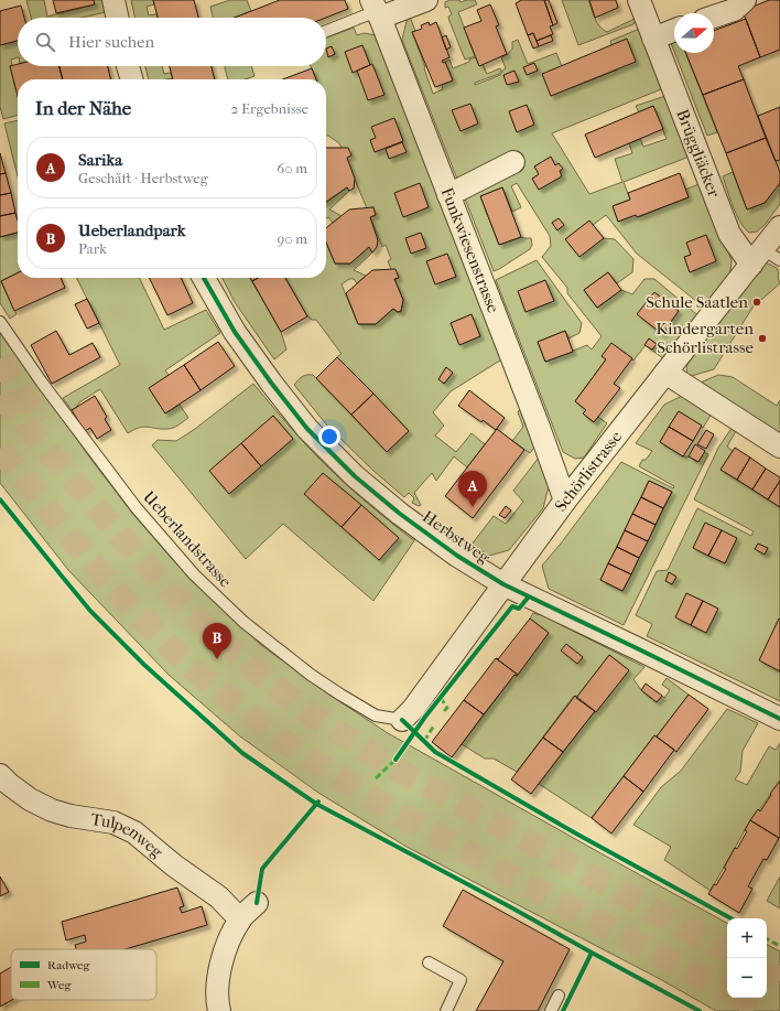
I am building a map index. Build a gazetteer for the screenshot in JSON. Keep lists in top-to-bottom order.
{
  "streets": {
    "street": [
      "Brüggliäcker",
      "Funkwiesenstrasse",
      "Schörlistrasse",
      "Herbstweg",
      "Tulpenweg"
    ],
    "lane": ["Ueberlandstrasse"]
  },
  "crossings": [
    ["Brüggliäcker", "Schörlistrasse"],
    ["Funkwiesenstrasse", "Schörlistrasse"],
    ["Schörlistrasse", "Herbstweg"],
    ["Schörlistrasse", "Ueberlandstrasse"]
  ],
  "places": ["Schule Saatlen", "Kindergarten Schörlistrasse"],
  "legend": ["Radweg", "Weg"],
  "north": "right",
  "page": {
    "search": "Hier suchen",
    "heading": ["In der Nähe", "2 Ergebnisse"],
    "list": [
      {
        "mark": "A",
        "name": "Sarika",
        "note": "Geschäft · Herbstweg",
        "value": "60 m"
      },
      {
        "mark": "B",
        "name": "Ueberlandpark",
        "note": "Park",
        "value": "90 m"
      }
    ],
    "pins": ["A", "B"],
    "map_buttons": ["+", "−"]
  }
}
